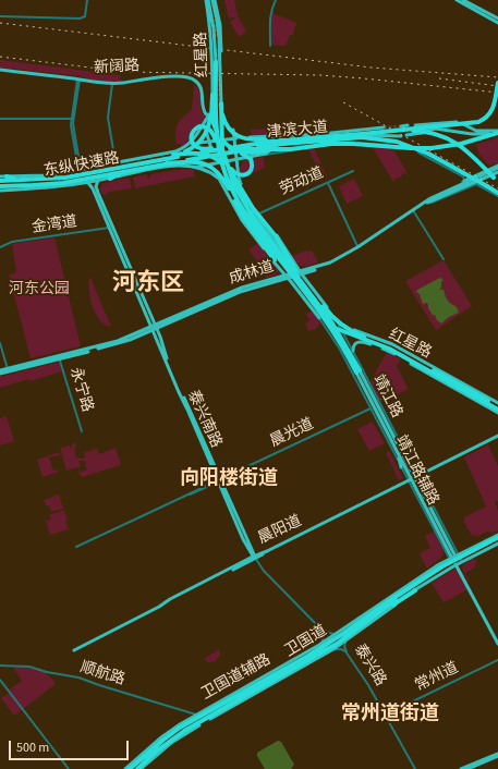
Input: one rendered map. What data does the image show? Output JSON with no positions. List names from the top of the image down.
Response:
{
  "streets": {
    "highway": [
      "红星路",
      "津滨大道",
      "东纵快速路",
      "靖江路",
      "卫国道"
    ],
    "main road": [
      "新阔路",
      "成林道",
      "泰兴南路",
      "晨阳道",
      "卫国道辅路"
    ],
    "street": [
      "劳动道",
      "金湾道",
      "永宁路",
      "晨光道",
      "靖江路辅路",
      "泰兴路",
      "顺航路",
      "常州道"
    ]
  },
  "crossings": [
    ["红星路", "靖江路"],
    ["红星路", "靖江路辅路"],
    ["津滨大道", "东纵快速路"],
    ["金湾道", "泰兴南路"],
    ["成林道", "永宁路"],
    ["成林道", "泰兴南路"],
    ["靖江路", "靖江路辅路"],
    ["靖江路", "晨阳道"],
    ["靖江路", "卫国道辅路"],
    ["泰兴南路", "晨光道"],
    ["晨光道", "靖江路辅路"],
    ["靖江路辅路", "晨阳道"],
    ["靖江路辅路", "卫国道辅路"],
    ["卫国道", "卫国道辅路"],
    ["泰兴路", "卫国道辅路"],
    ["泰兴路", "常州道"],
    ["顺航路", "卫国道辅路"]
  ],
  "districts": ["河东区", "向阳楼街道", "常州道街道"],
  "parks": ["河东公园"],
  "scale_bar": "500 m"
}
